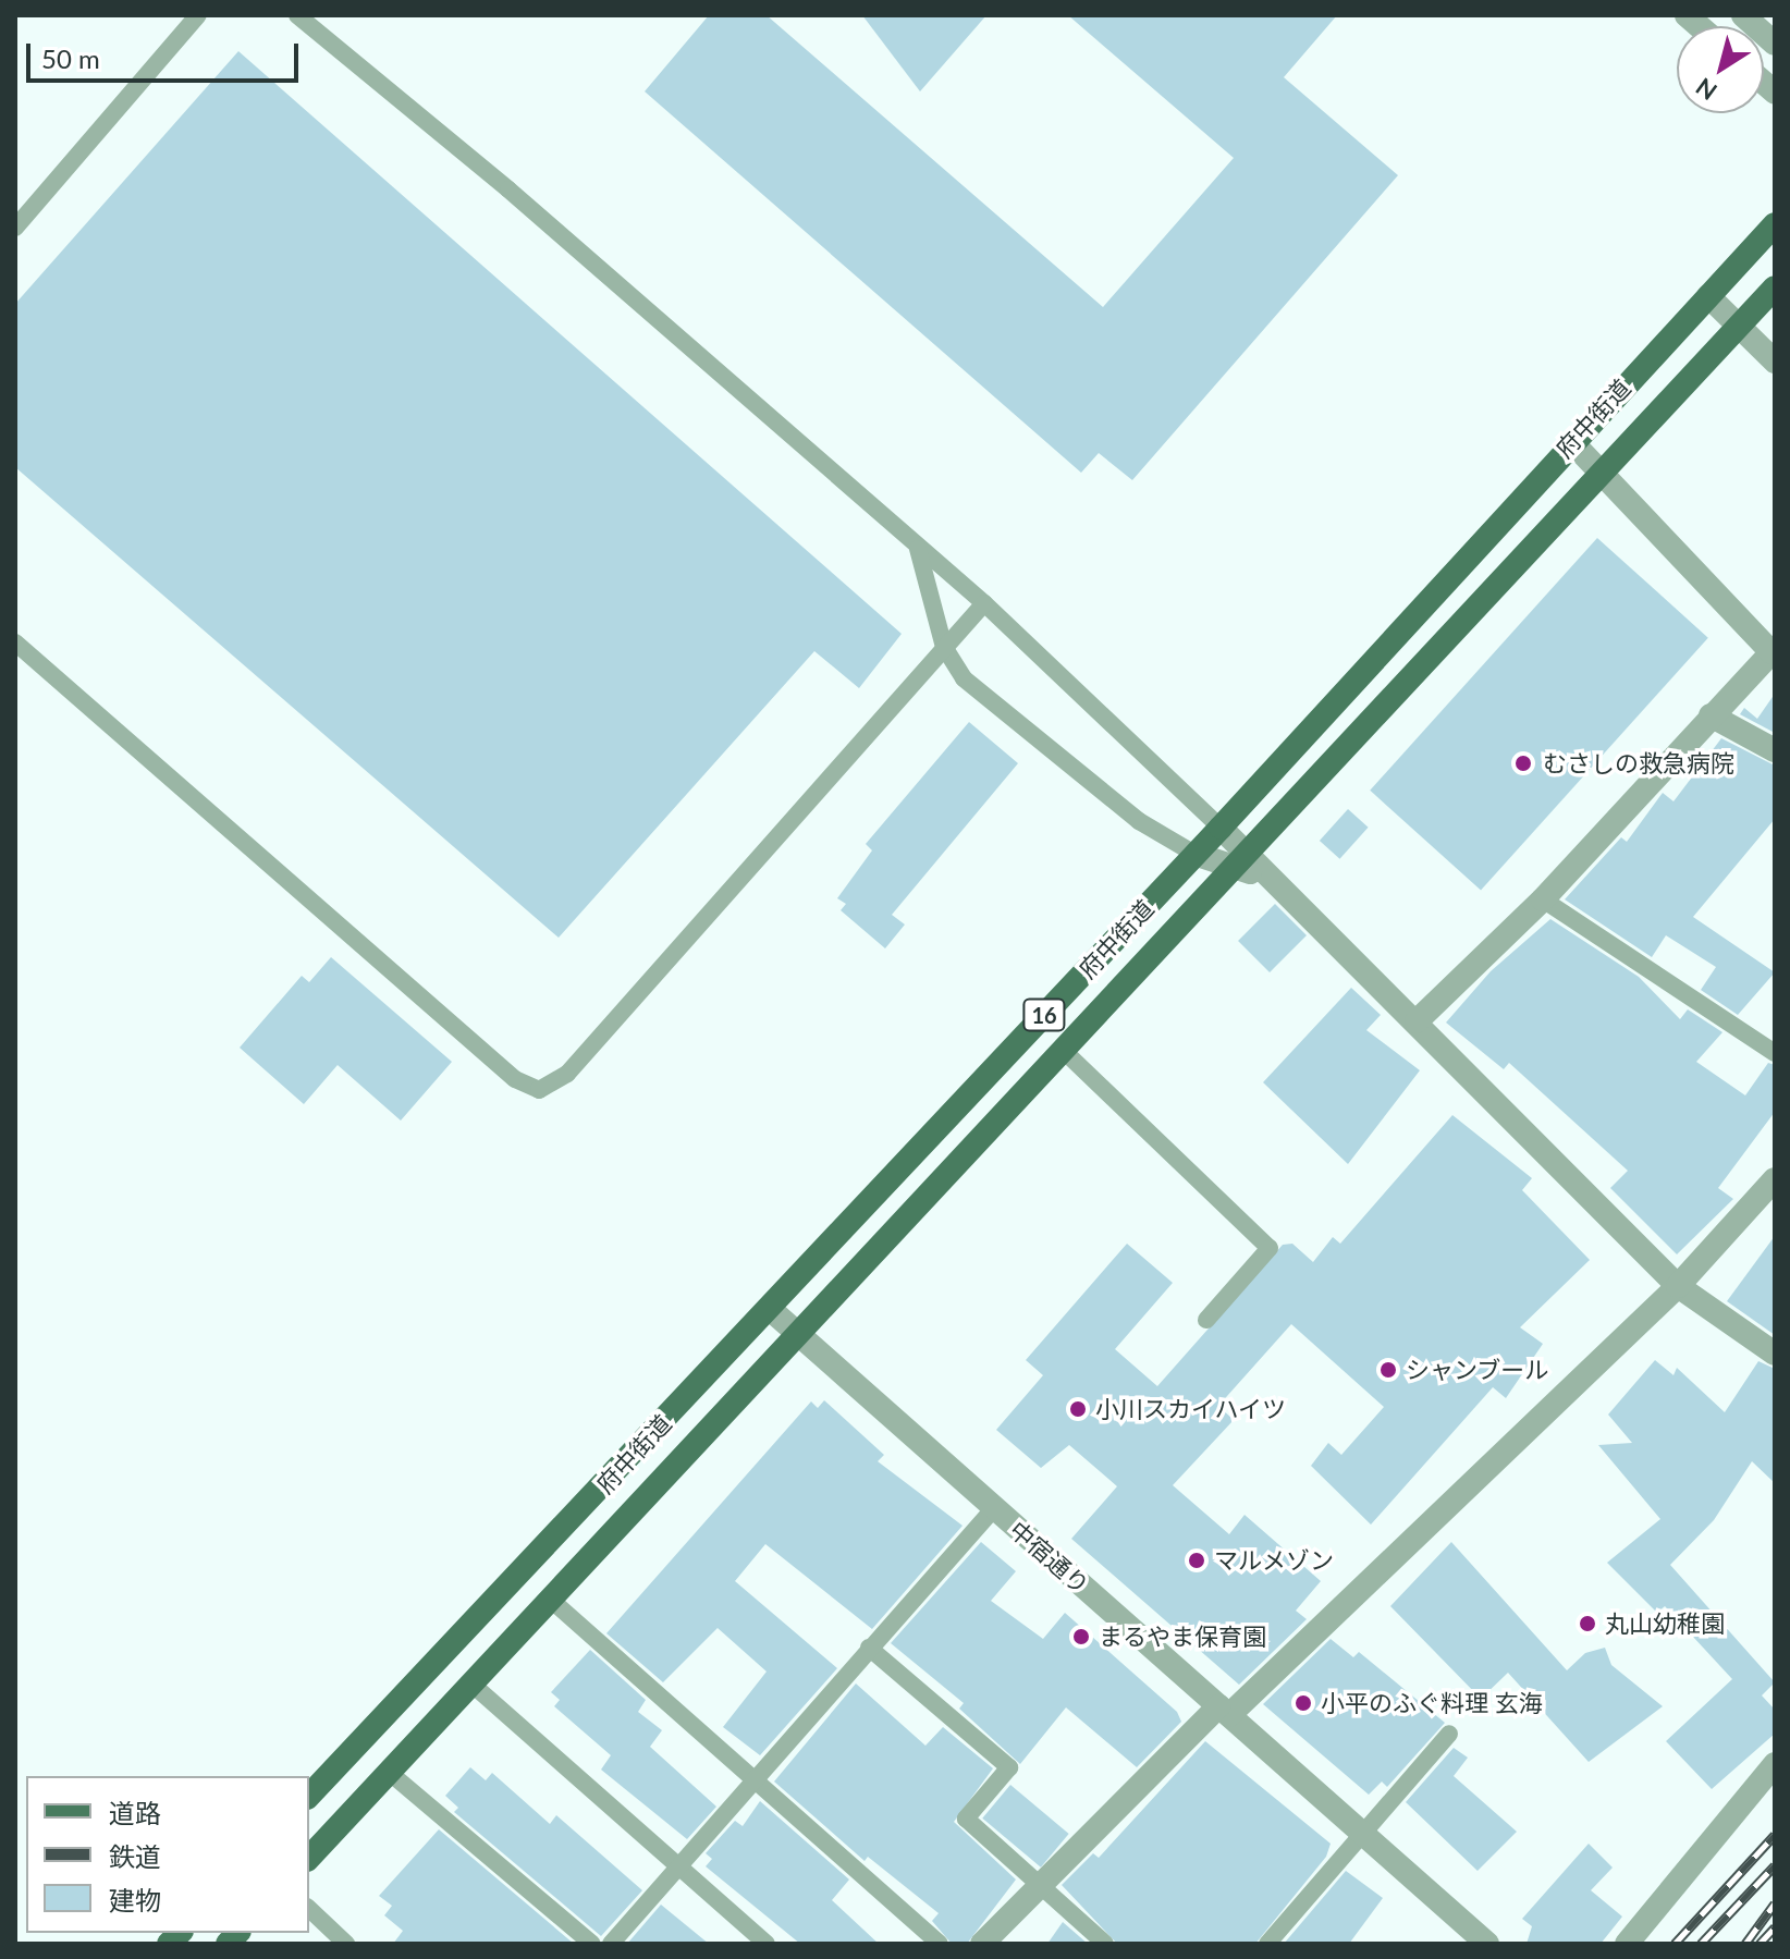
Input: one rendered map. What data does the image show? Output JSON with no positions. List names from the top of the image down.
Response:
{
  "streets": {
    "main road": ["府中街道", "16"],
    "street": ["中宿通り"]
  },
  "crossings": [
    ["府中街道", "中宿通り"]
  ],
  "places": [
    "むさしの救急病院",
    "シャンブール",
    "小川スカイハイツ",
    "マルメゾン",
    "丸山幼稚園",
    "まるやま保育園",
    "小平のふぐ料理 玄海"
  ],
  "legend": ["道路", "鉄道", "建物"],
  "scale_bar": "50 m",
  "north": "bottom left"
}
